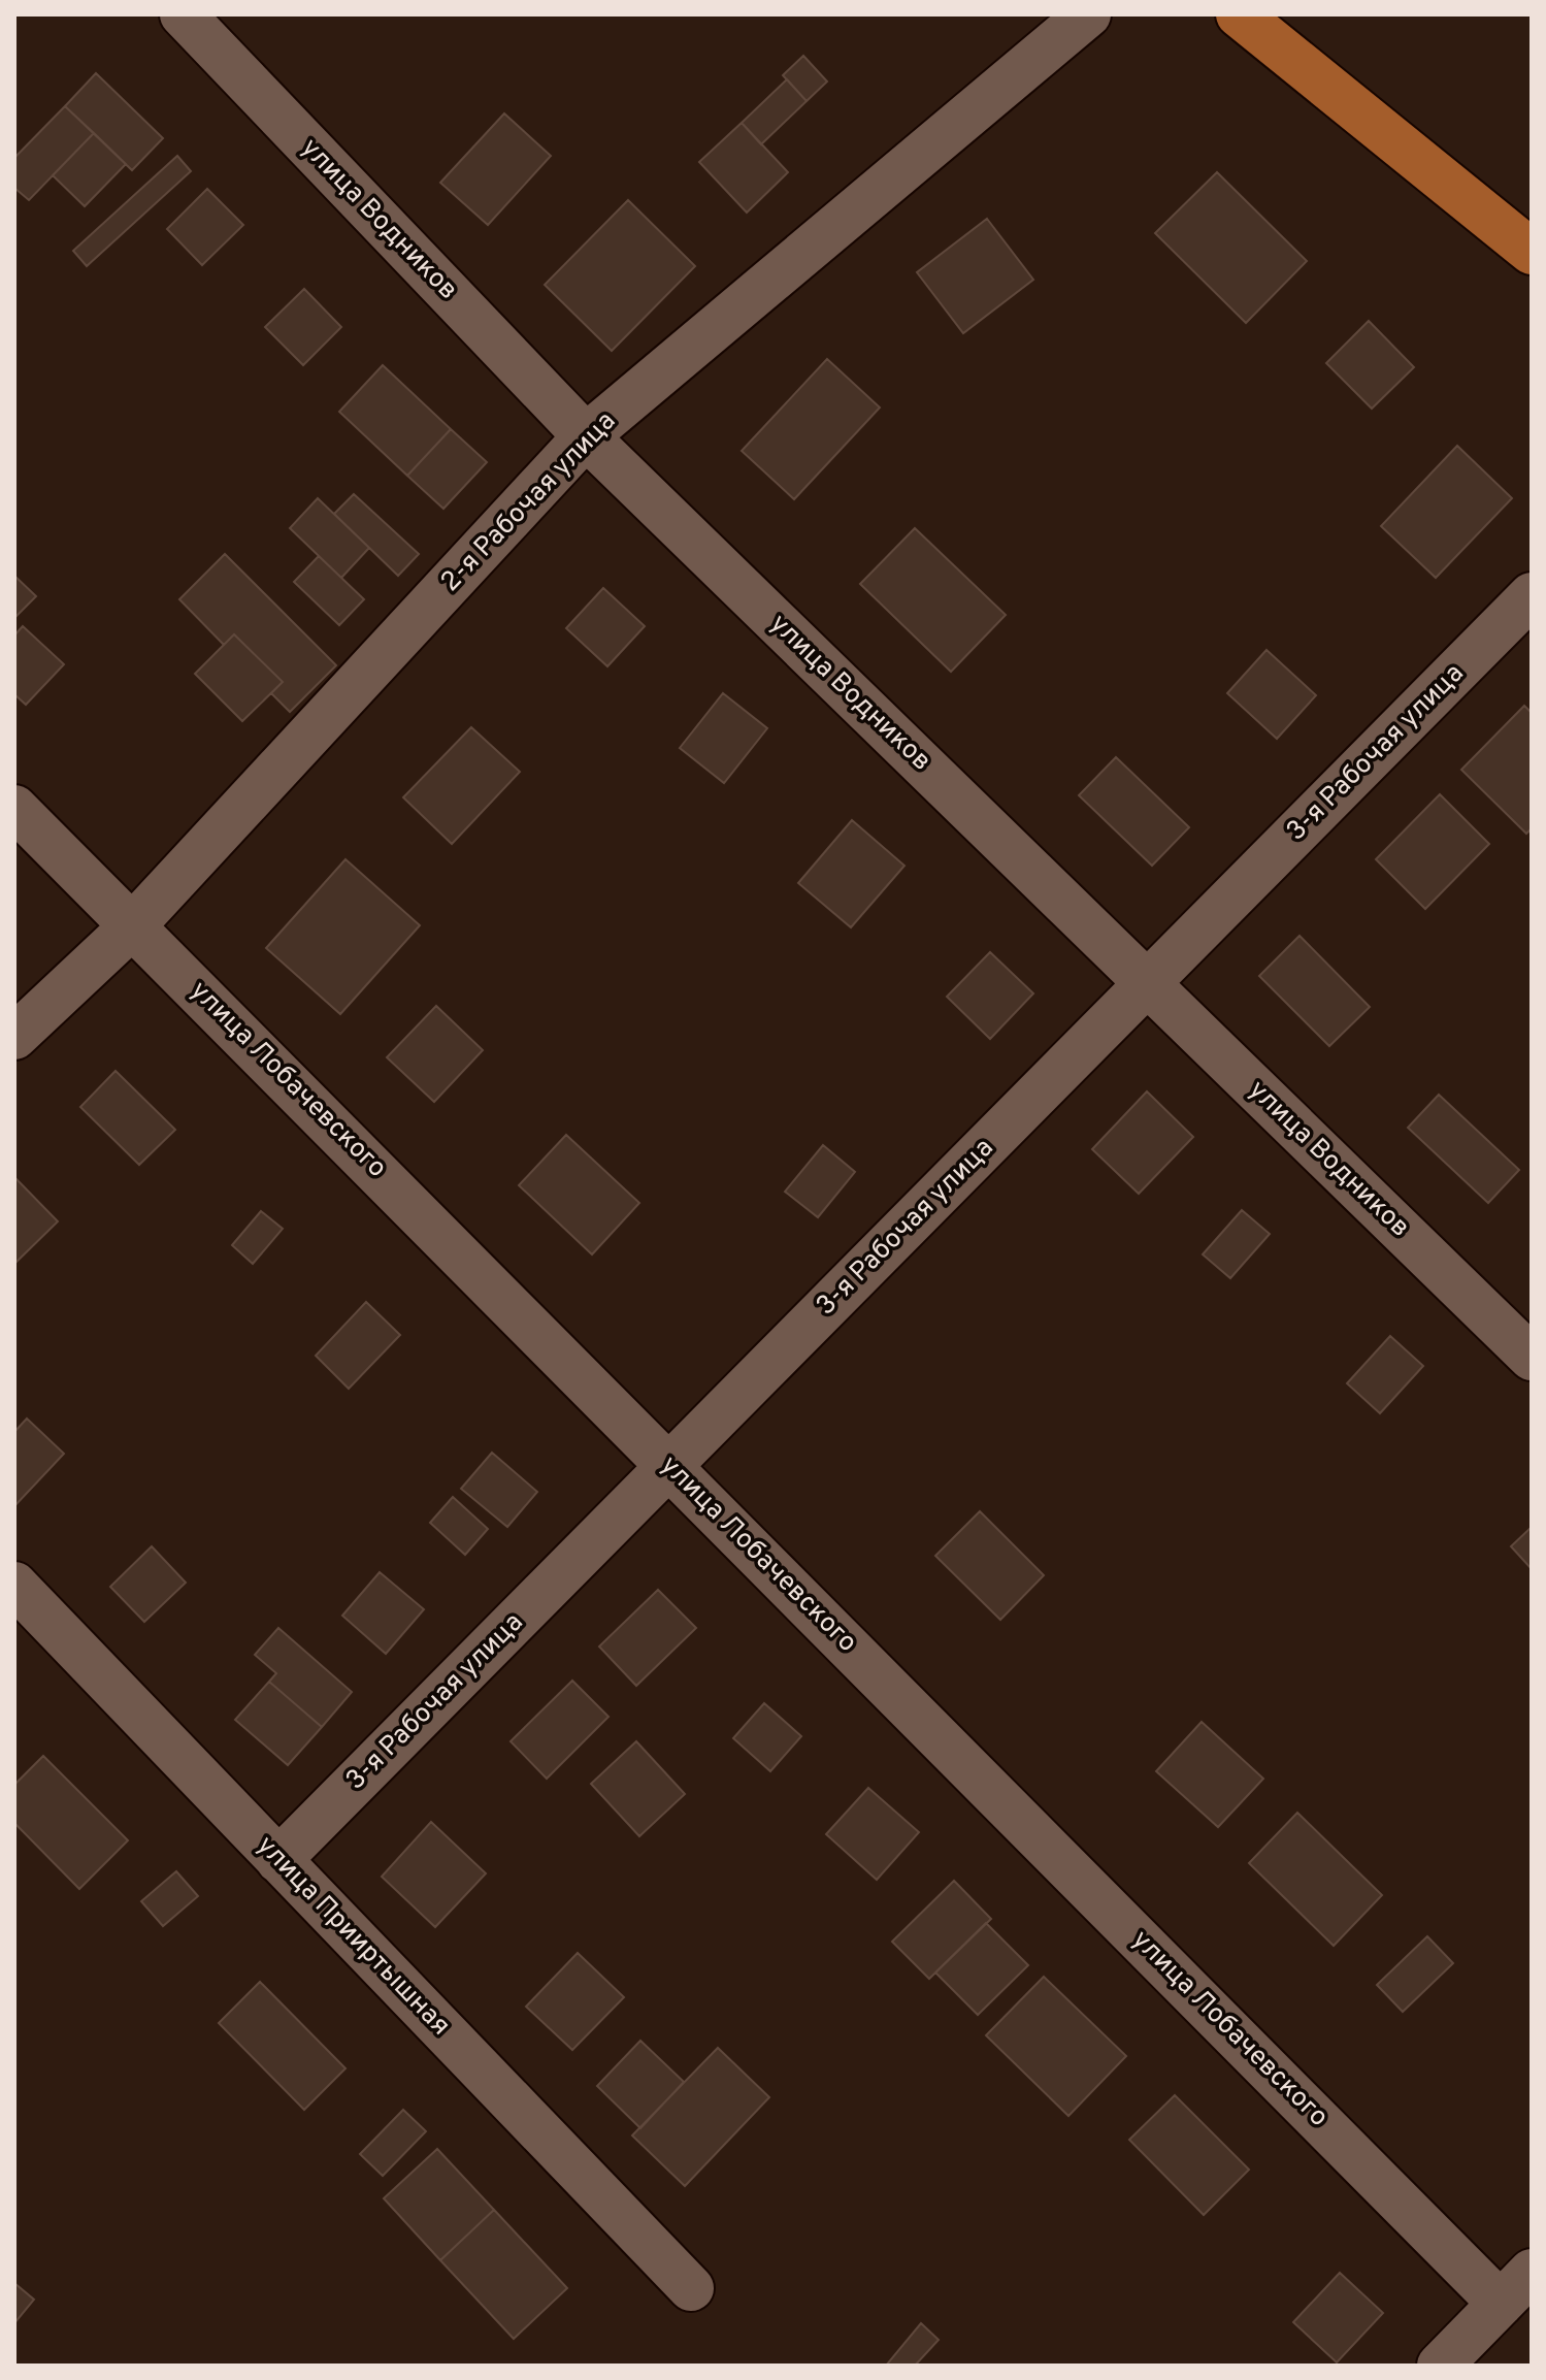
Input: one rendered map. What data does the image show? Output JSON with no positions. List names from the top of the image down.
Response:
{
  "streets": {
    "street": [
      "улица Водников",
      "2-я Рабочая улица",
      "3-я Рабочая улица",
      "улица Лобачевского",
      "улица Прииртышная"
    ]
  },
  "crossings": [
    ["улица Водников", "2-я Рабочая улица"],
    ["улица Водников", "3-я Рабочая улица"],
    ["2-я Рабочая улица", "улица Лобачевского"],
    ["3-я Рабочая улица", "улица Лобачевского"],
    ["3-я Рабочая улица", "улица Прииртышная"]
  ]
}
